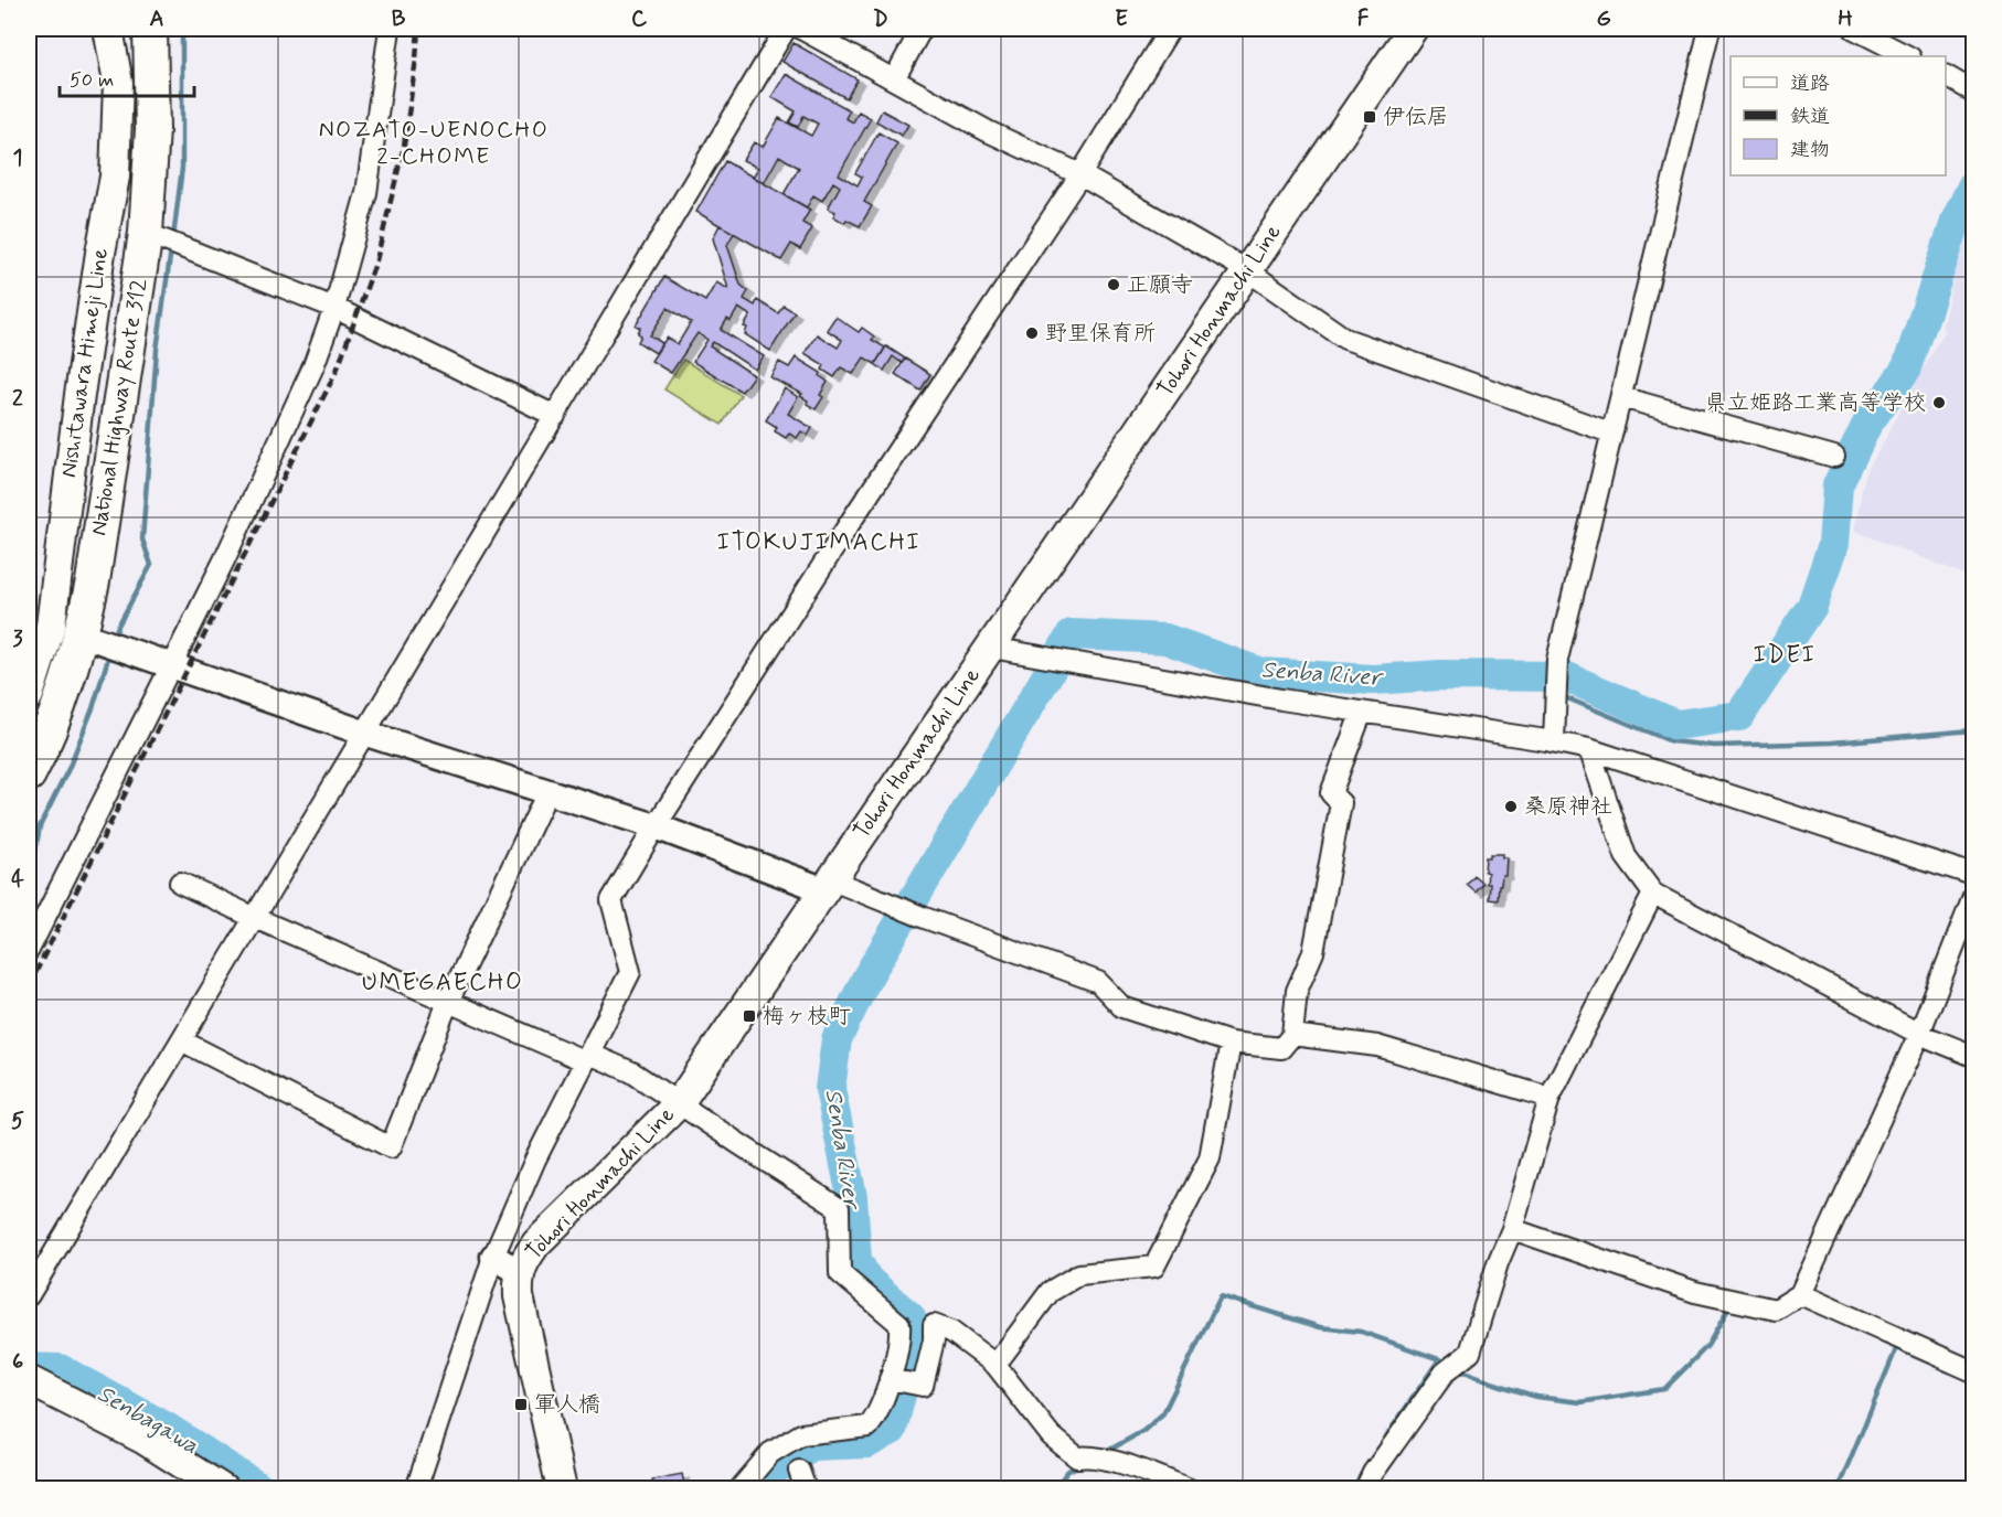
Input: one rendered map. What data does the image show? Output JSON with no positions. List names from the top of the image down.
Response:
{
  "streets": {
    "highway": ["National Highway Route 312"],
    "main road": ["Tohori Honmachi Line", "Nishitawara Himeji Line"]
  },
  "crossings": [
    ["Nishitawara Himeji Line", "National Highway Route 312"]
  ],
  "districts": [
    "NOZATO-UENOCHO 2-CHOME",
    "ITOKUJIMACHI",
    "IDEI",
    "UMEGAECHO"
  ],
  "water": ["Senba River", "Senbagawa"],
  "places": {
    "transit": ["伊伝居", "梅ヶ枝町", "軍人橋"],
    "other": [
      "正願寺",
      "野里保育所",
      "県立姫路工業高等学校",
      "桑原神社"
    ]
  },
  "legend": ["道路", "鉄道", "建物"],
  "scale_bar": "50 m",
  "grid": {
    "columns": [
      "A",
      "B",
      "C",
      "D",
      "E",
      "F",
      "G",
      "H"
    ],
    "rows": [
      "1",
      "2",
      "3",
      "4",
      "5",
      "6"
    ]
  }
}
